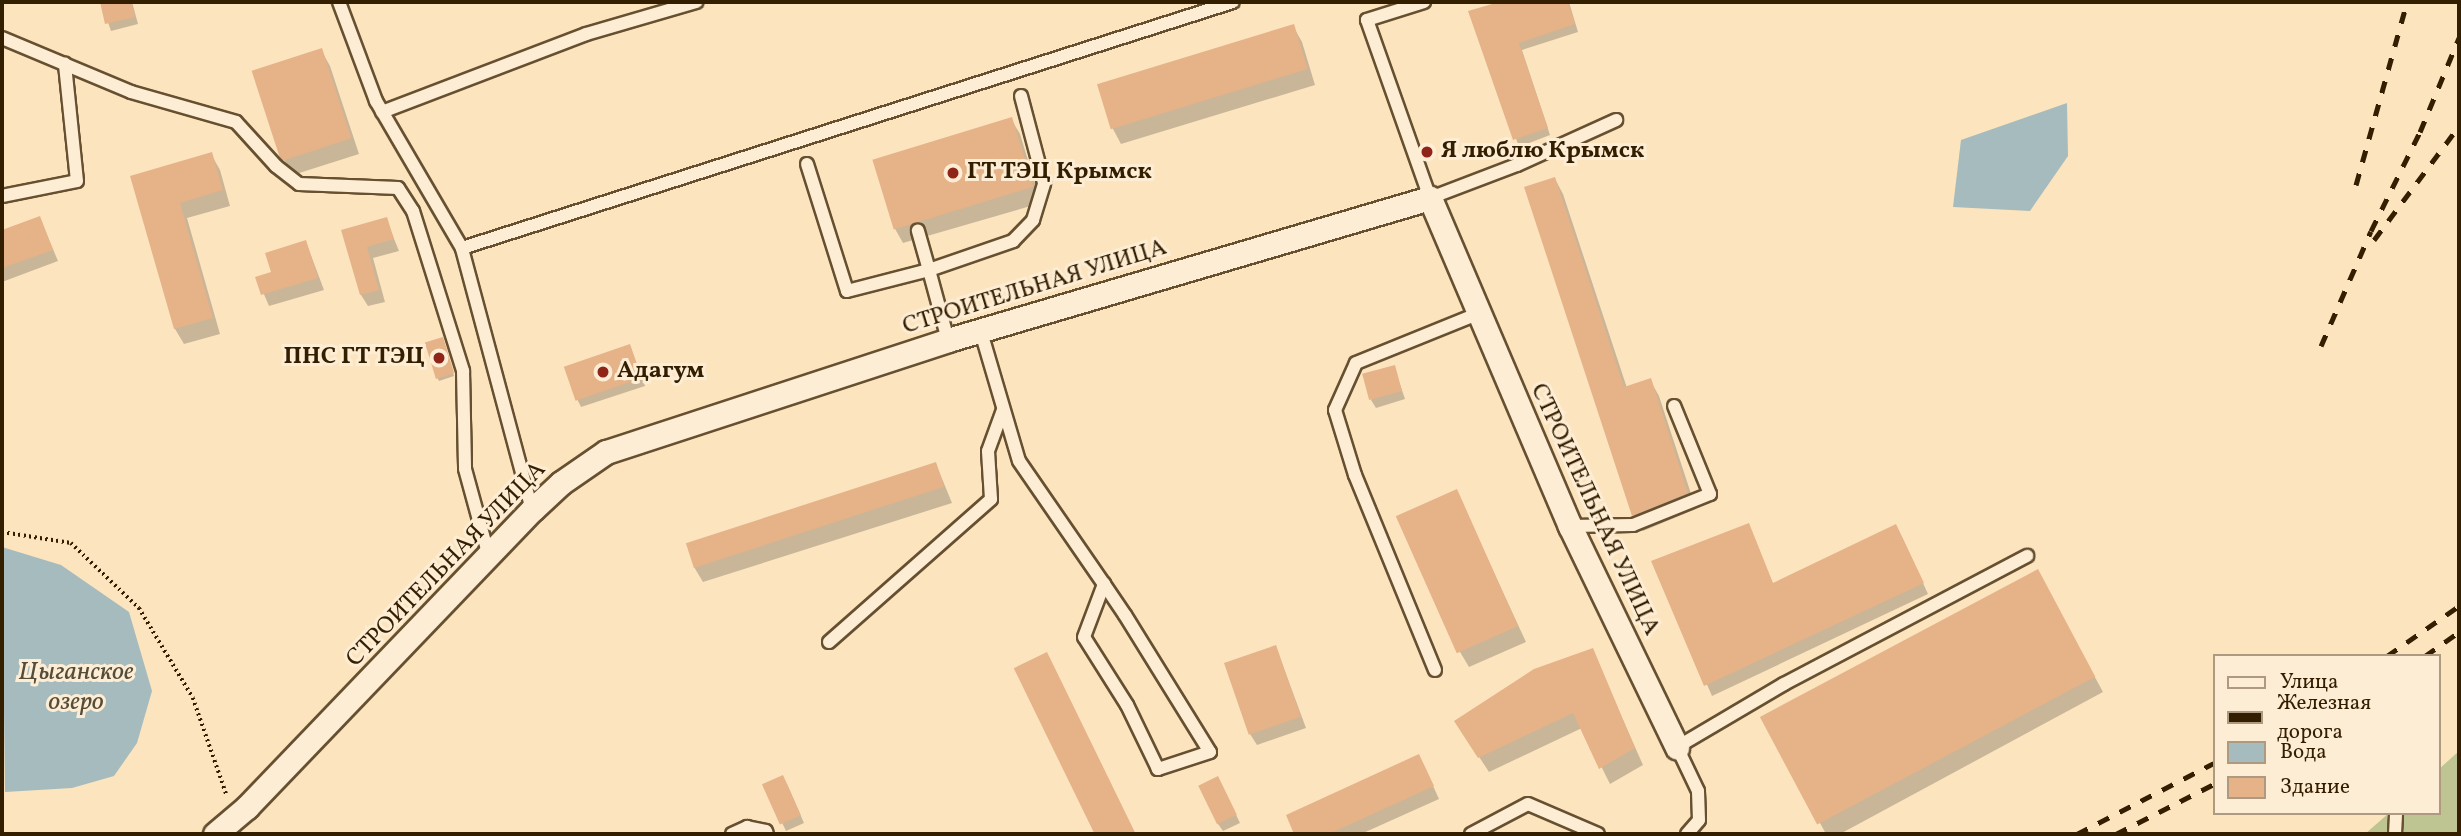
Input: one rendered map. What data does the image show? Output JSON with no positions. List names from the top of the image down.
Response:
{
  "streets": {
    "street": ["СТРОИТЕЛЬНАЯ УЛИЦА"]
  },
  "water": ["Цыганское озеро"],
  "places": [
    "Я люблю Крымск",
    "ГТ ТЭЦ Крымск",
    "ПНС ГТ ТЭЦ",
    "Адагум"
  ],
  "legend": [
    "Улица",
    "Железная дорога",
    "Вода",
    "Здание"
  ]
}
